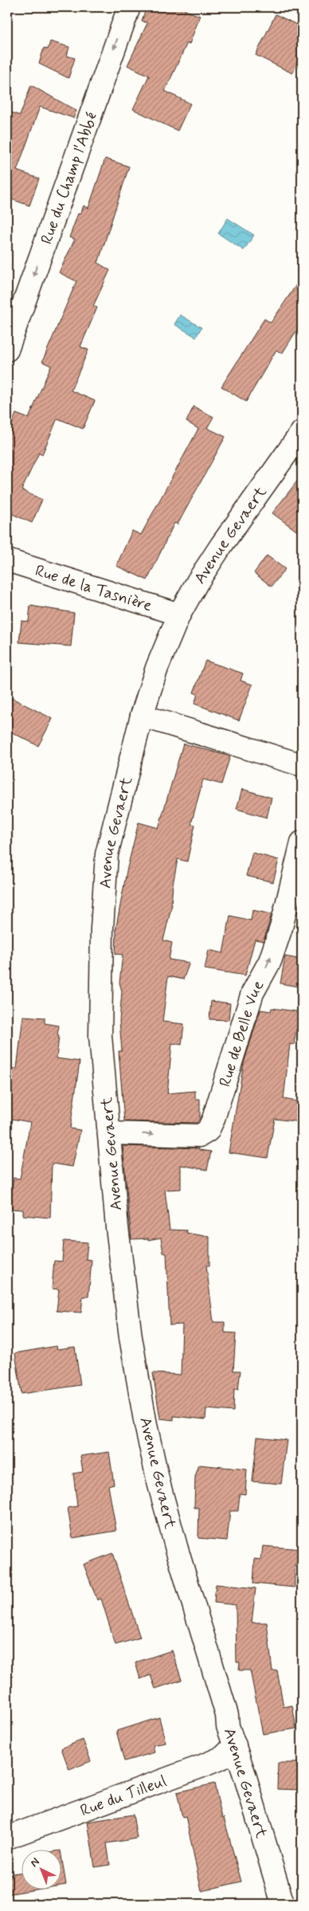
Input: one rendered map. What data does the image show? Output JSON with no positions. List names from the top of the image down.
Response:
{
  "streets": {
    "street": [
      "Rue du Champ l'Abbé",
      "Avenue Gevaert",
      "Rue de la Tasnière",
      "Rue de Belle Vue",
      "Rue du Tilleul"
    ]
  },
  "crossings": [
    ["Avenue Gevaert", "Rue de la Tasnière"],
    ["Avenue Gevaert", "Rue de Belle Vue"],
    ["Avenue Gevaert", "Rue du Tilleul"]
  ],
  "one_way": ["Rue du Champ l'Abbé", "Rue de Belle Vue"],
  "north": "top left"
}
